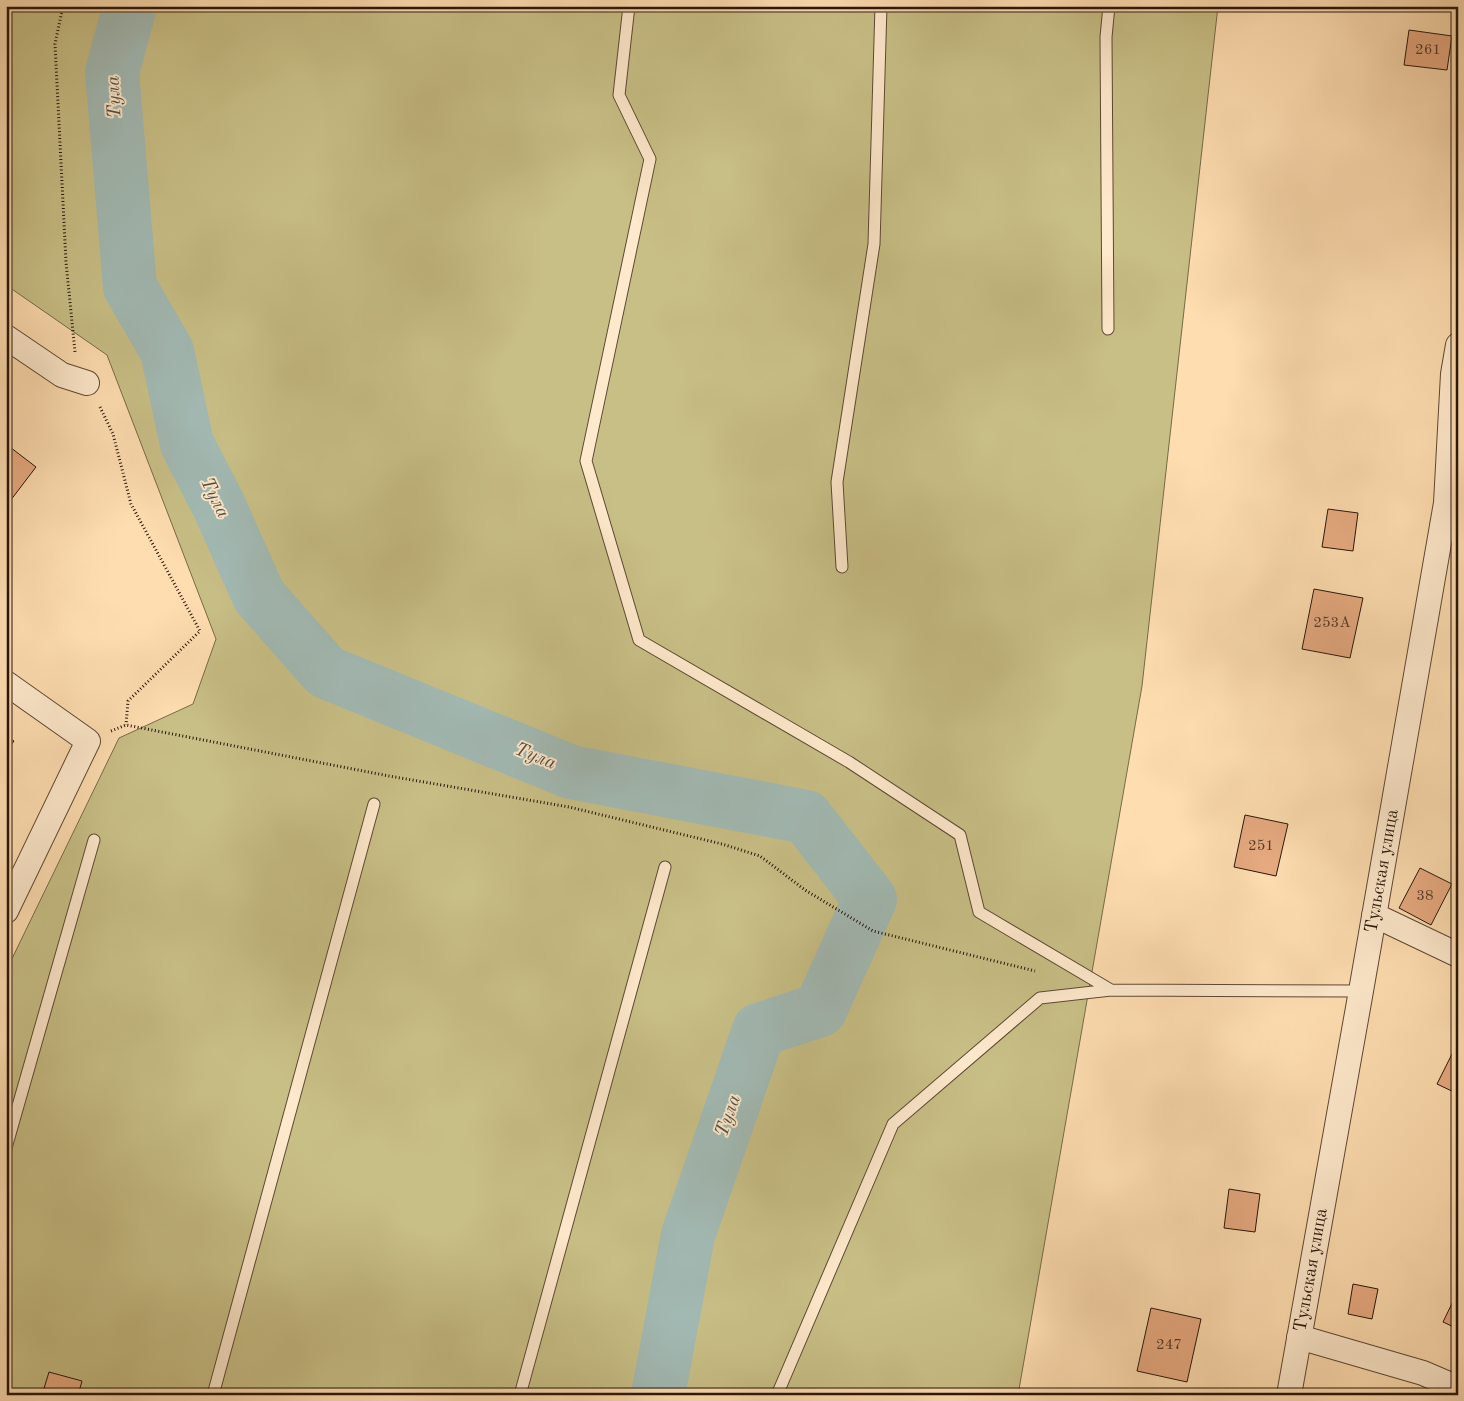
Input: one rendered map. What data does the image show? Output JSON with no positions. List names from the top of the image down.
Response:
{
  "streets": {
    "street": ["Тульская улица"]
  },
  "water": ["Тула"],
  "house_numbers": [
    "261",
    "253А",
    "251",
    "38",
    "247"
  ]
}
